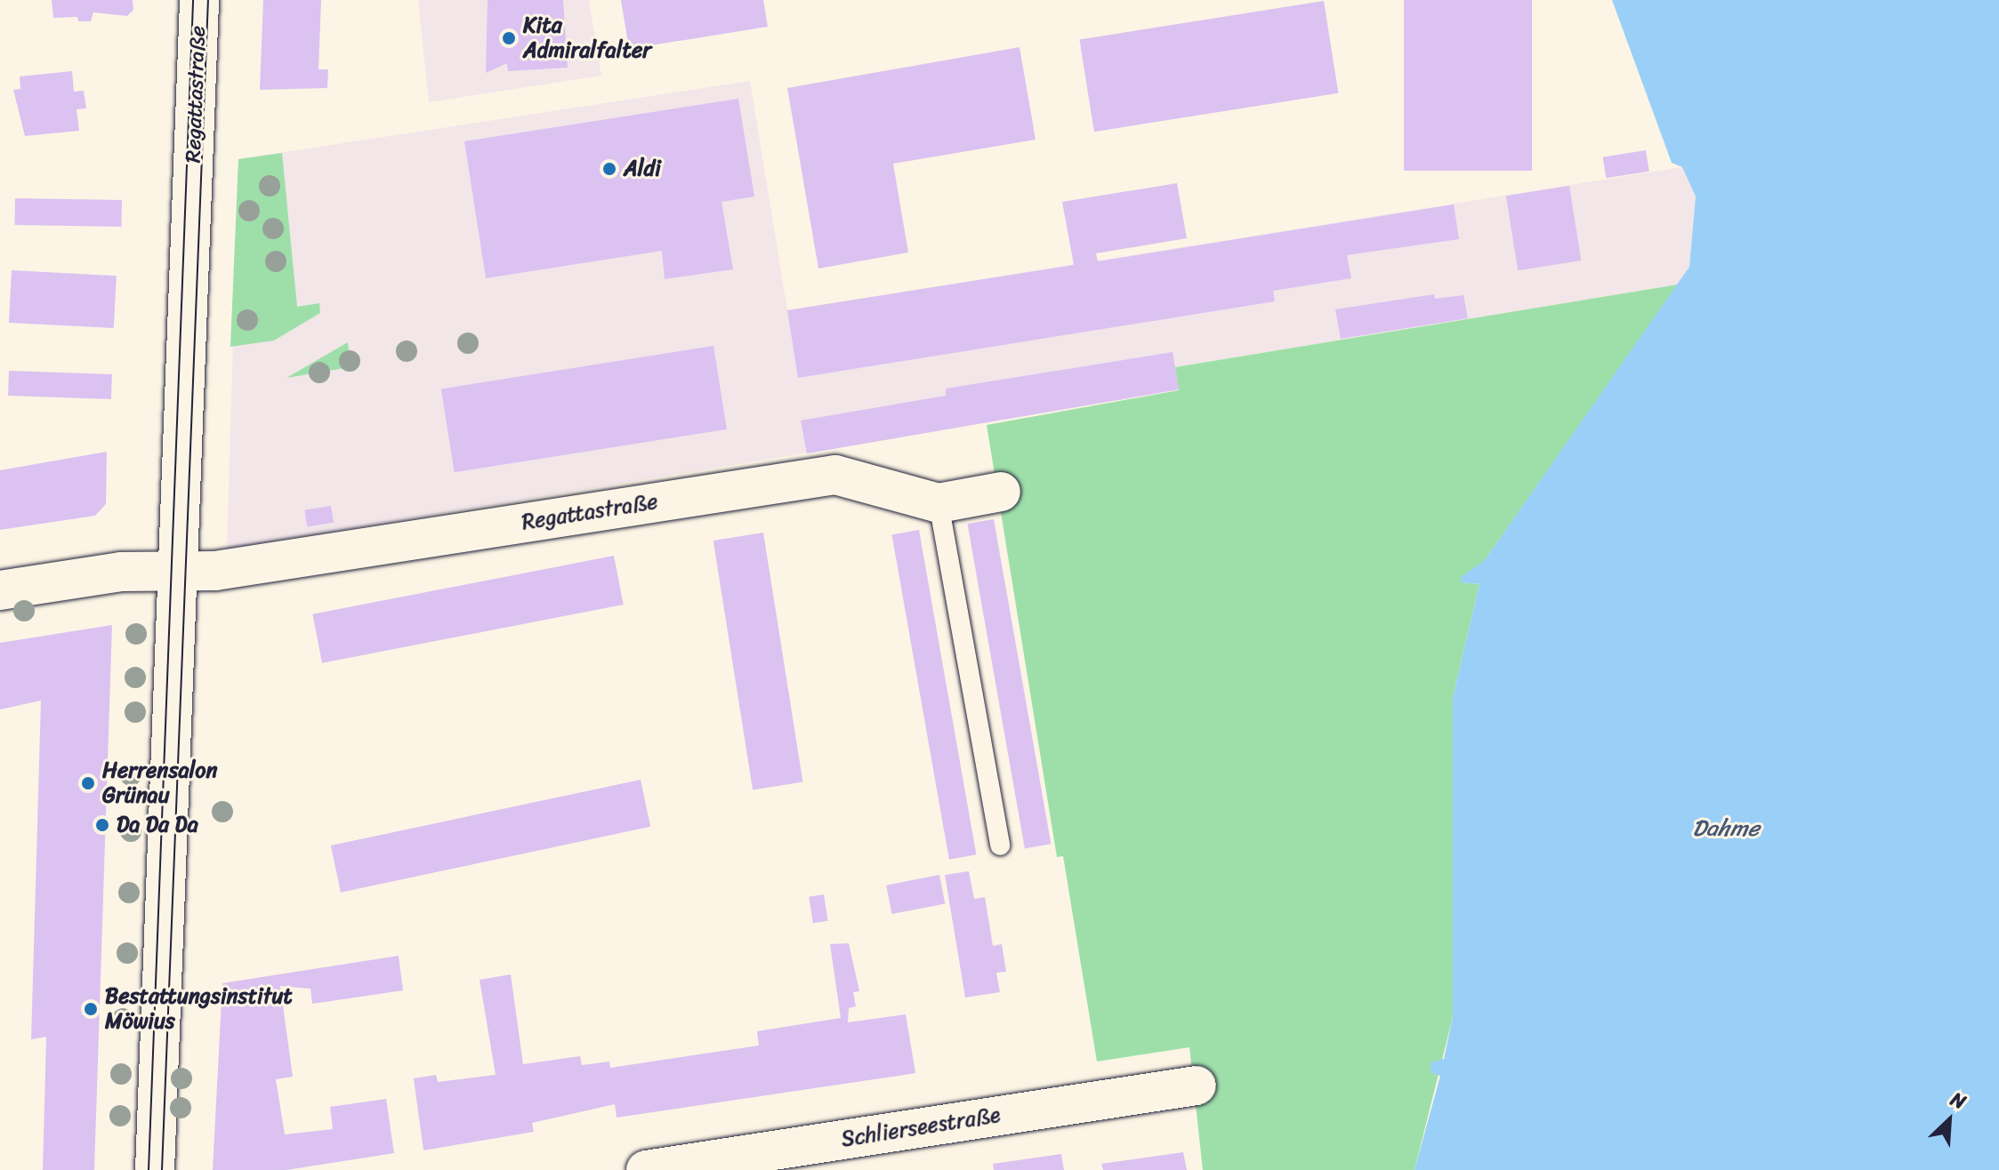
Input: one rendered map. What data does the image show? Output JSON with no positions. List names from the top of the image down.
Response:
{
  "streets": {
    "street": ["Regattastraße", "Schlierseestraße"]
  },
  "water": ["Dahme"],
  "places": [
    "Kita Admiralfalter",
    "Aldi",
    "Herrensalon Grünau",
    "Da Da Da",
    "Bestattungsinstitut Möwius"
  ],
  "north": "top right"
}
